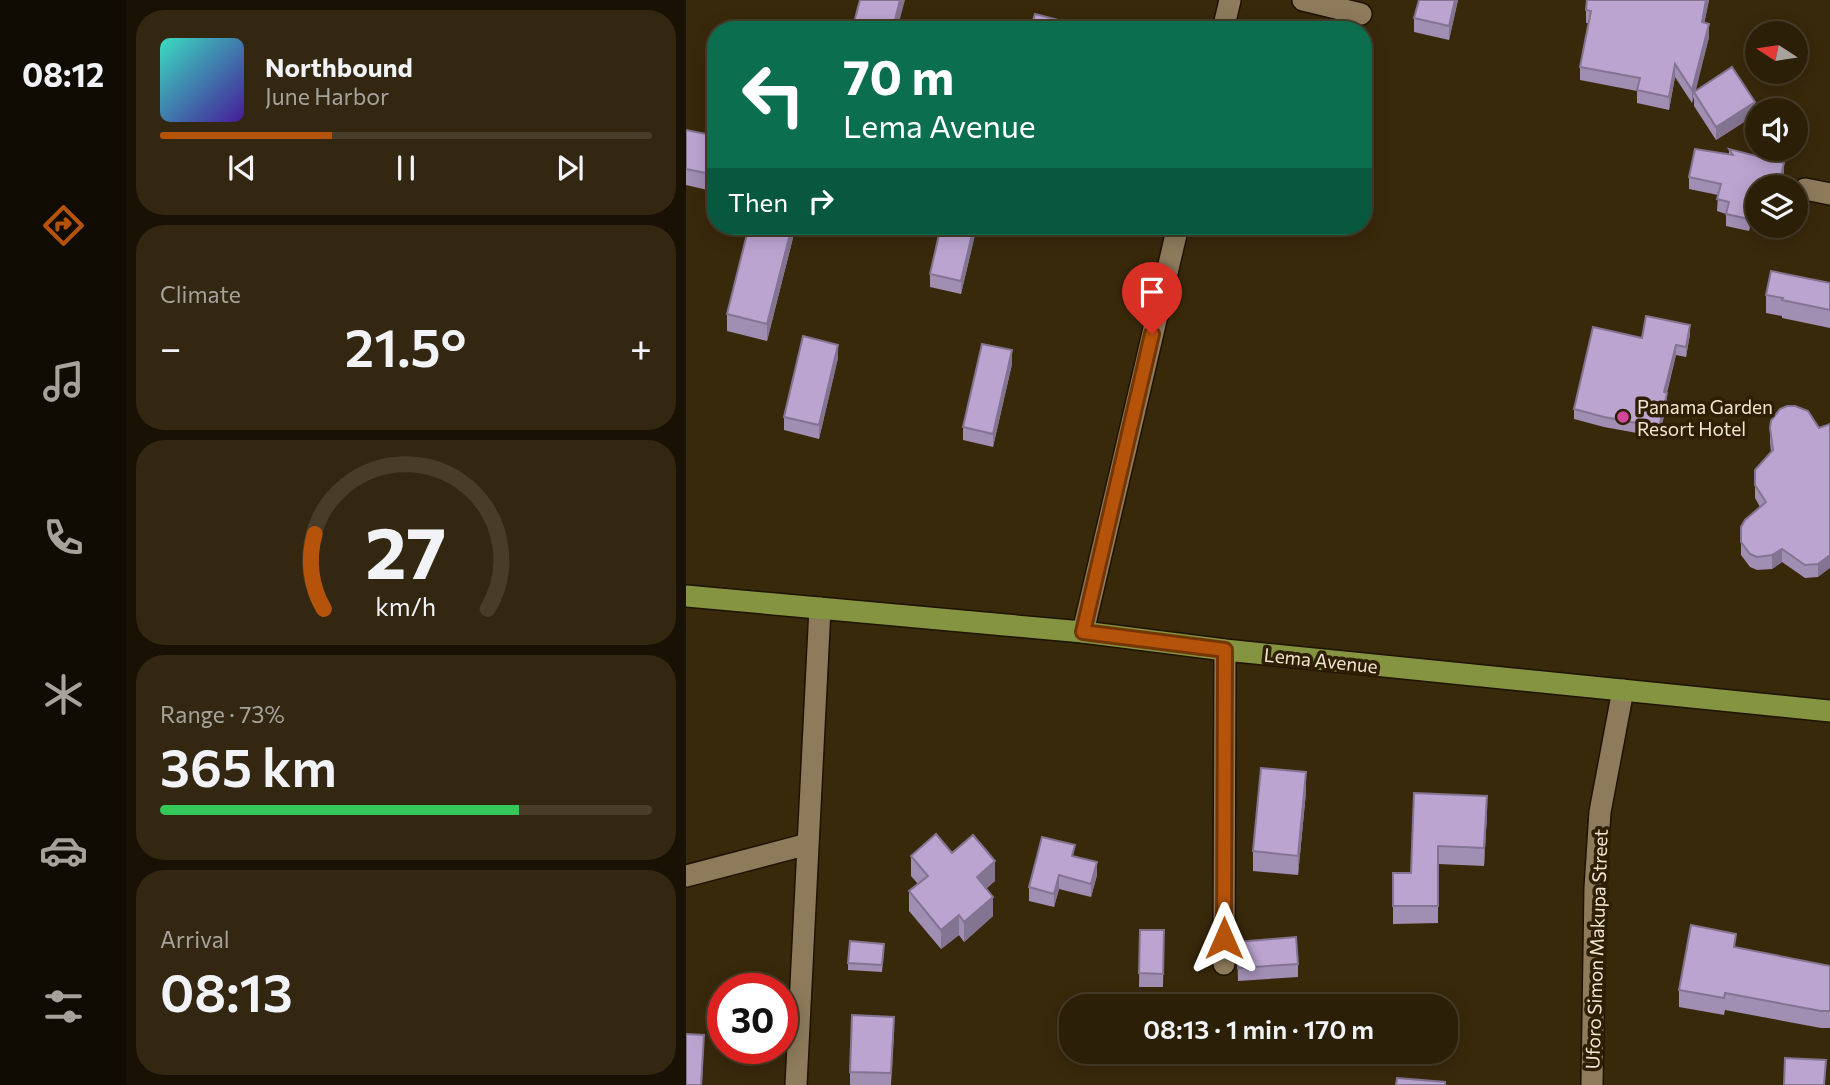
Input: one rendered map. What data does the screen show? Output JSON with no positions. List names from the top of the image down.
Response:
{
  "streets": {
    "main road": ["Lema Avenue"],
    "street": ["Uforo Simon Makupa Street"]
  },
  "crossings": [
    ["Lema Avenue", "Uforo Simon Makupa Street"]
  ],
  "places": ["Panama Garden Resort Hotel"],
  "north": "left",
  "page": {
    "tabs": "08:12",
    "turn": ["70 m", "Lema Avenue"],
    "song": ["Northbound", "June Harbor"],
    "then": "Then",
    "tile": [
      "Climate",
      ["Range · 73%", "365 km"],
      ["Arrival", "08:13"]
    ],
    "heat": ["−", "21.5°", "+"],
    "limit": "30",
    "trip": "08:13 · 1 min · 170 m",
    "gauge": ["27", "km/h"]
  }
}
